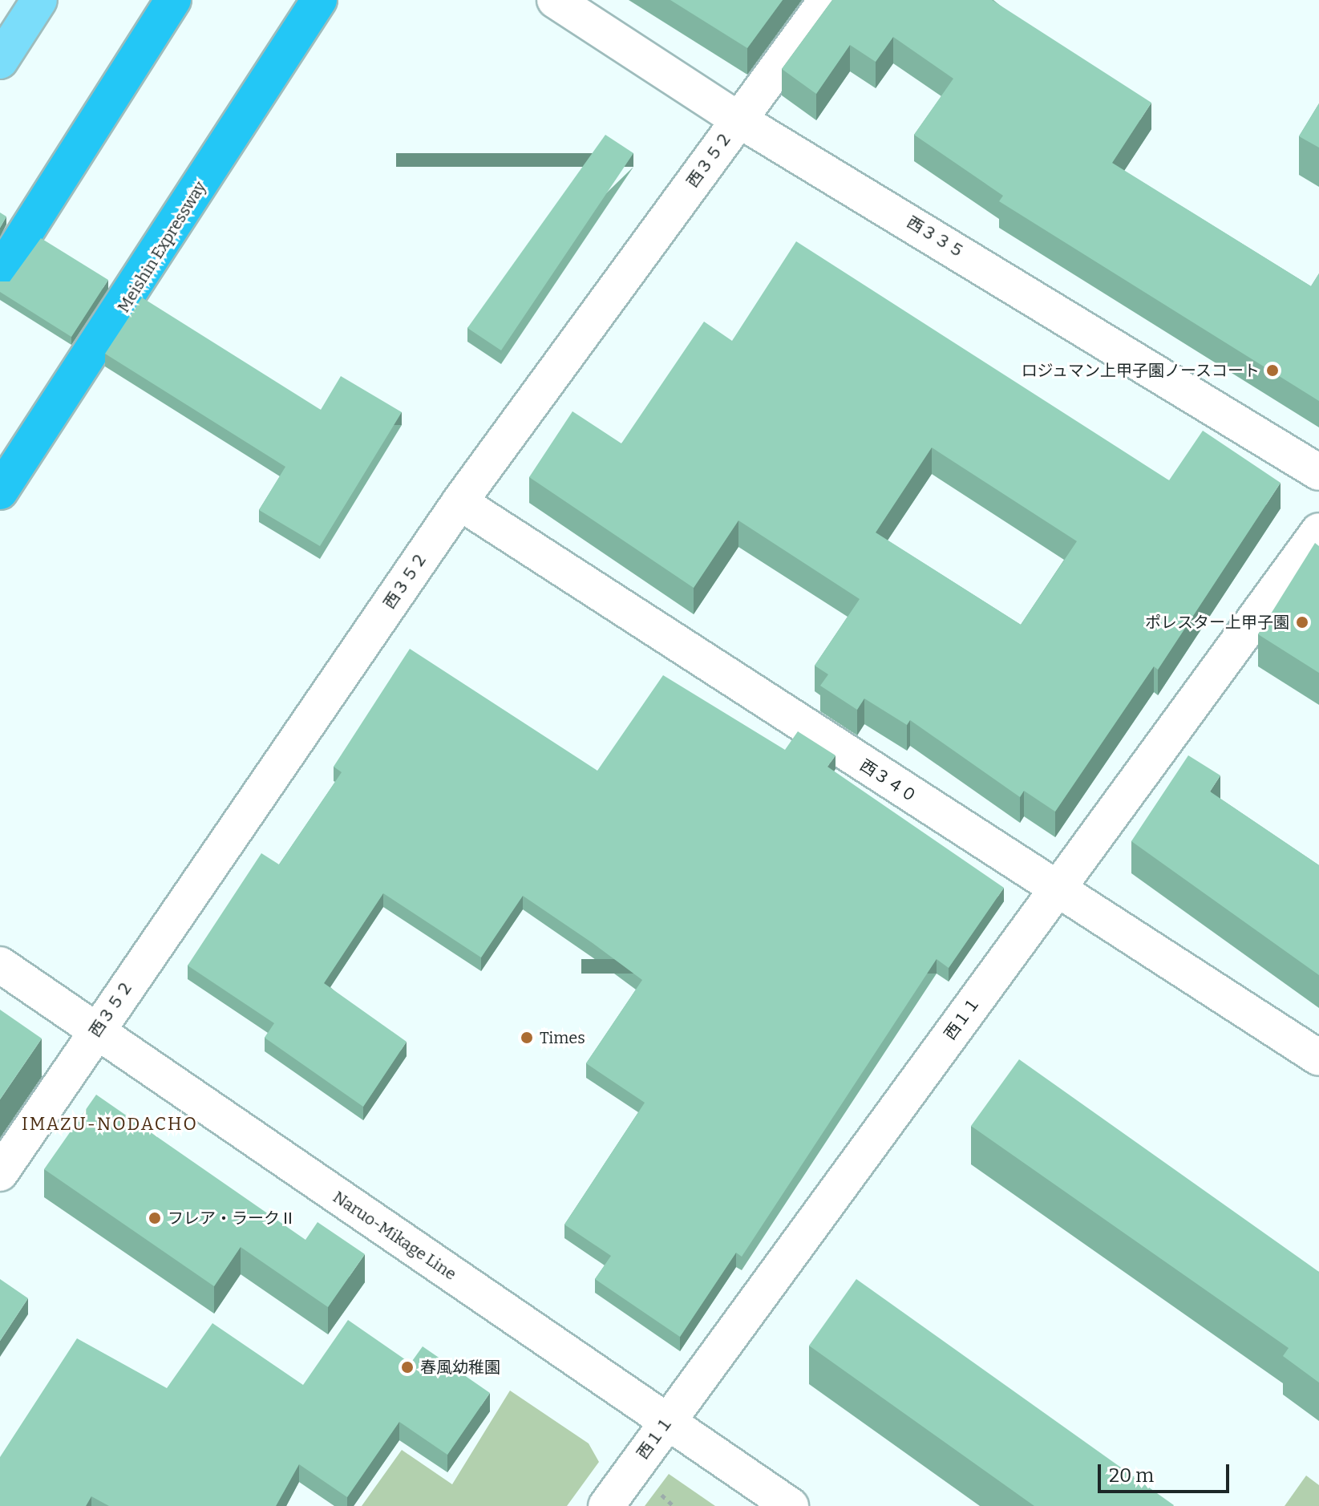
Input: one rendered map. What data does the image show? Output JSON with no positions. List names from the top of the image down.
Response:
{
  "streets": {
    "highway": ["Meishin Expressway"],
    "street": [
      "西３５２",
      "西３３５",
      "西３４０",
      "西１１",
      "Naruo-Mikage Line"
    ]
  },
  "crossings": [
    ["西３５２", "西３３５"],
    ["西３５２", "西３４０"],
    ["西３５２", "Naruo-Mikage Line"],
    ["西３４０", "西１１"],
    ["西１１", "Naruo-Mikage Line"]
  ],
  "districts": ["IMAZU-NODACHO"],
  "places": [
    "ロジュマン上甲子園ノースコート",
    "ポレスター上甲子園",
    "Times",
    "フレア・ラークⅡ",
    "春風幼稚園"
  ],
  "scale_bar": "20 m"
}
